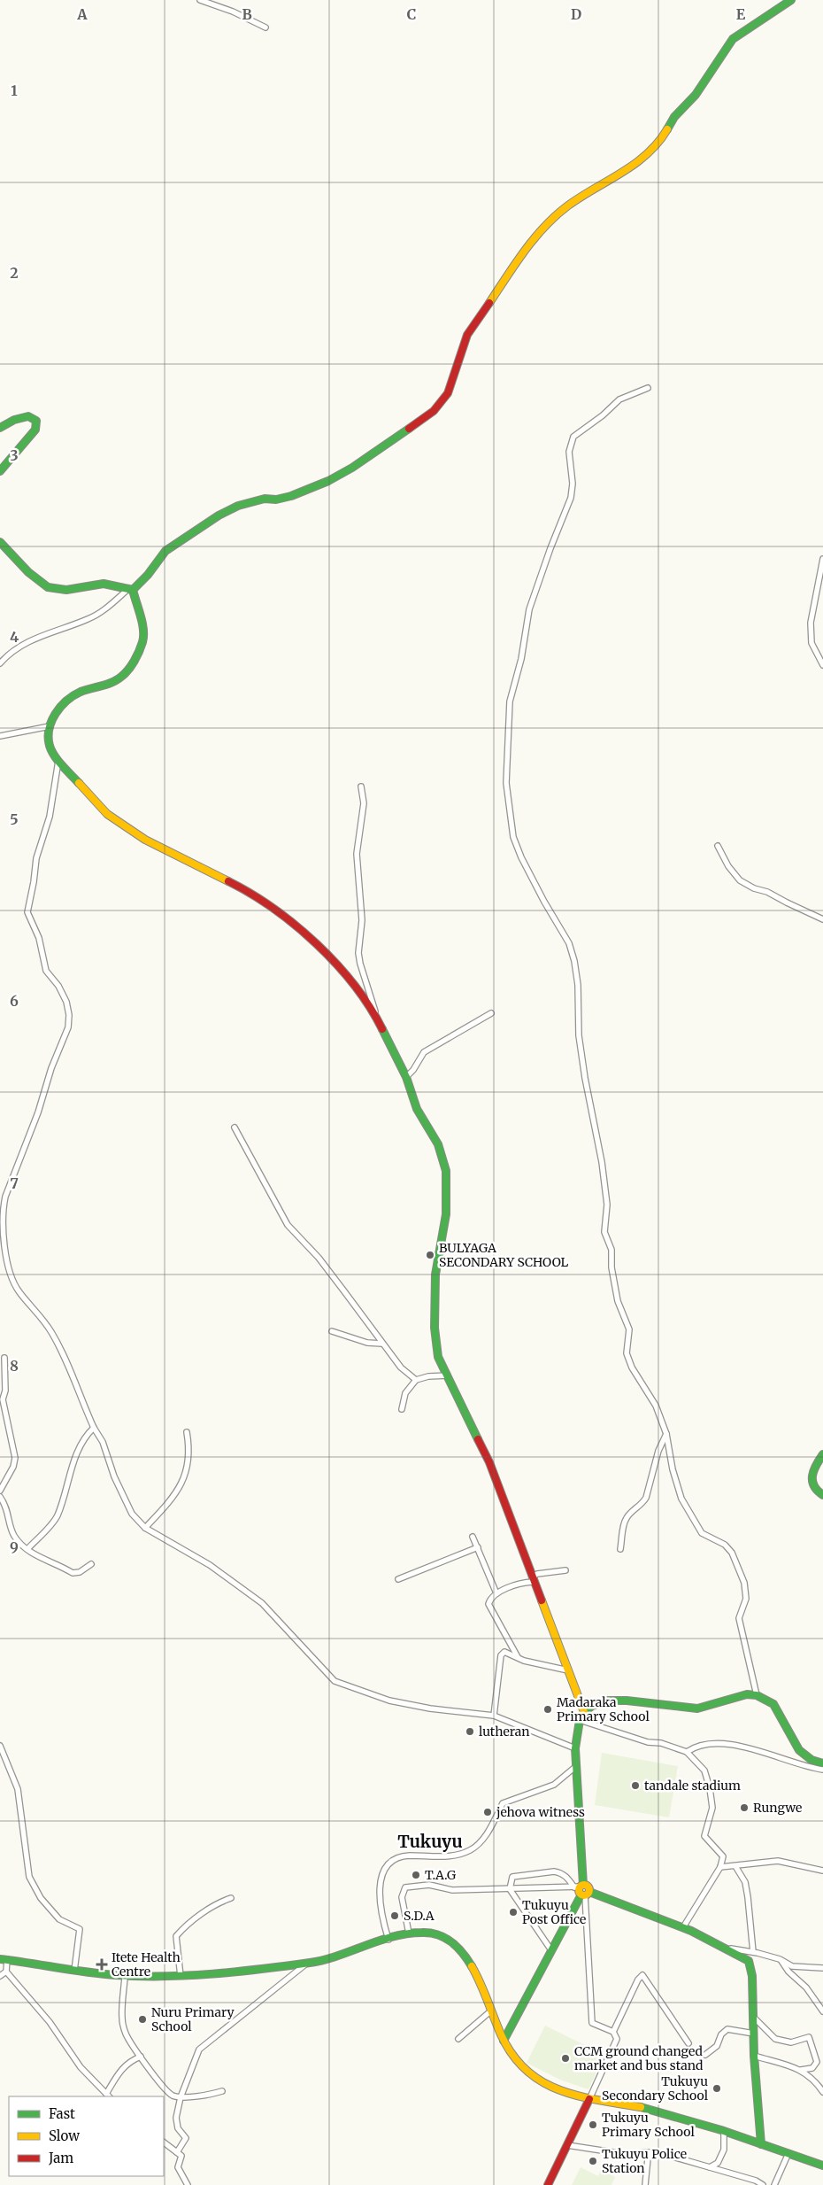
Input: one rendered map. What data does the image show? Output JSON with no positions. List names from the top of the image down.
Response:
{
  "districts": ["Tukuyu"],
  "places": {
    "other": [
      "BULYAGA SECONDARY SCHOOL",
      "Madaraka Primary School",
      "lutheran",
      "tandale stadium",
      "Rungwe",
      "jehova witness",
      "T.A.G",
      "Tukuyu Post Office",
      "S.D.A",
      "Nuru Primary School",
      "CCM ground changed market and bus stand",
      "Tukuyu Secondary School",
      "Tukuyu Primary School",
      "Tukuyu Police Station"
    ],
    "health": ["Itete Health Centre"]
  },
  "legend": ["Fast", "Slow", "Jam"],
  "grid": {
    "columns": [
      "A",
      "B",
      "C",
      "D",
      "E"
    ],
    "rows": [
      "1",
      "2",
      "3",
      "4",
      "5",
      "6",
      "7",
      "8",
      "9"
    ]
  }
}
